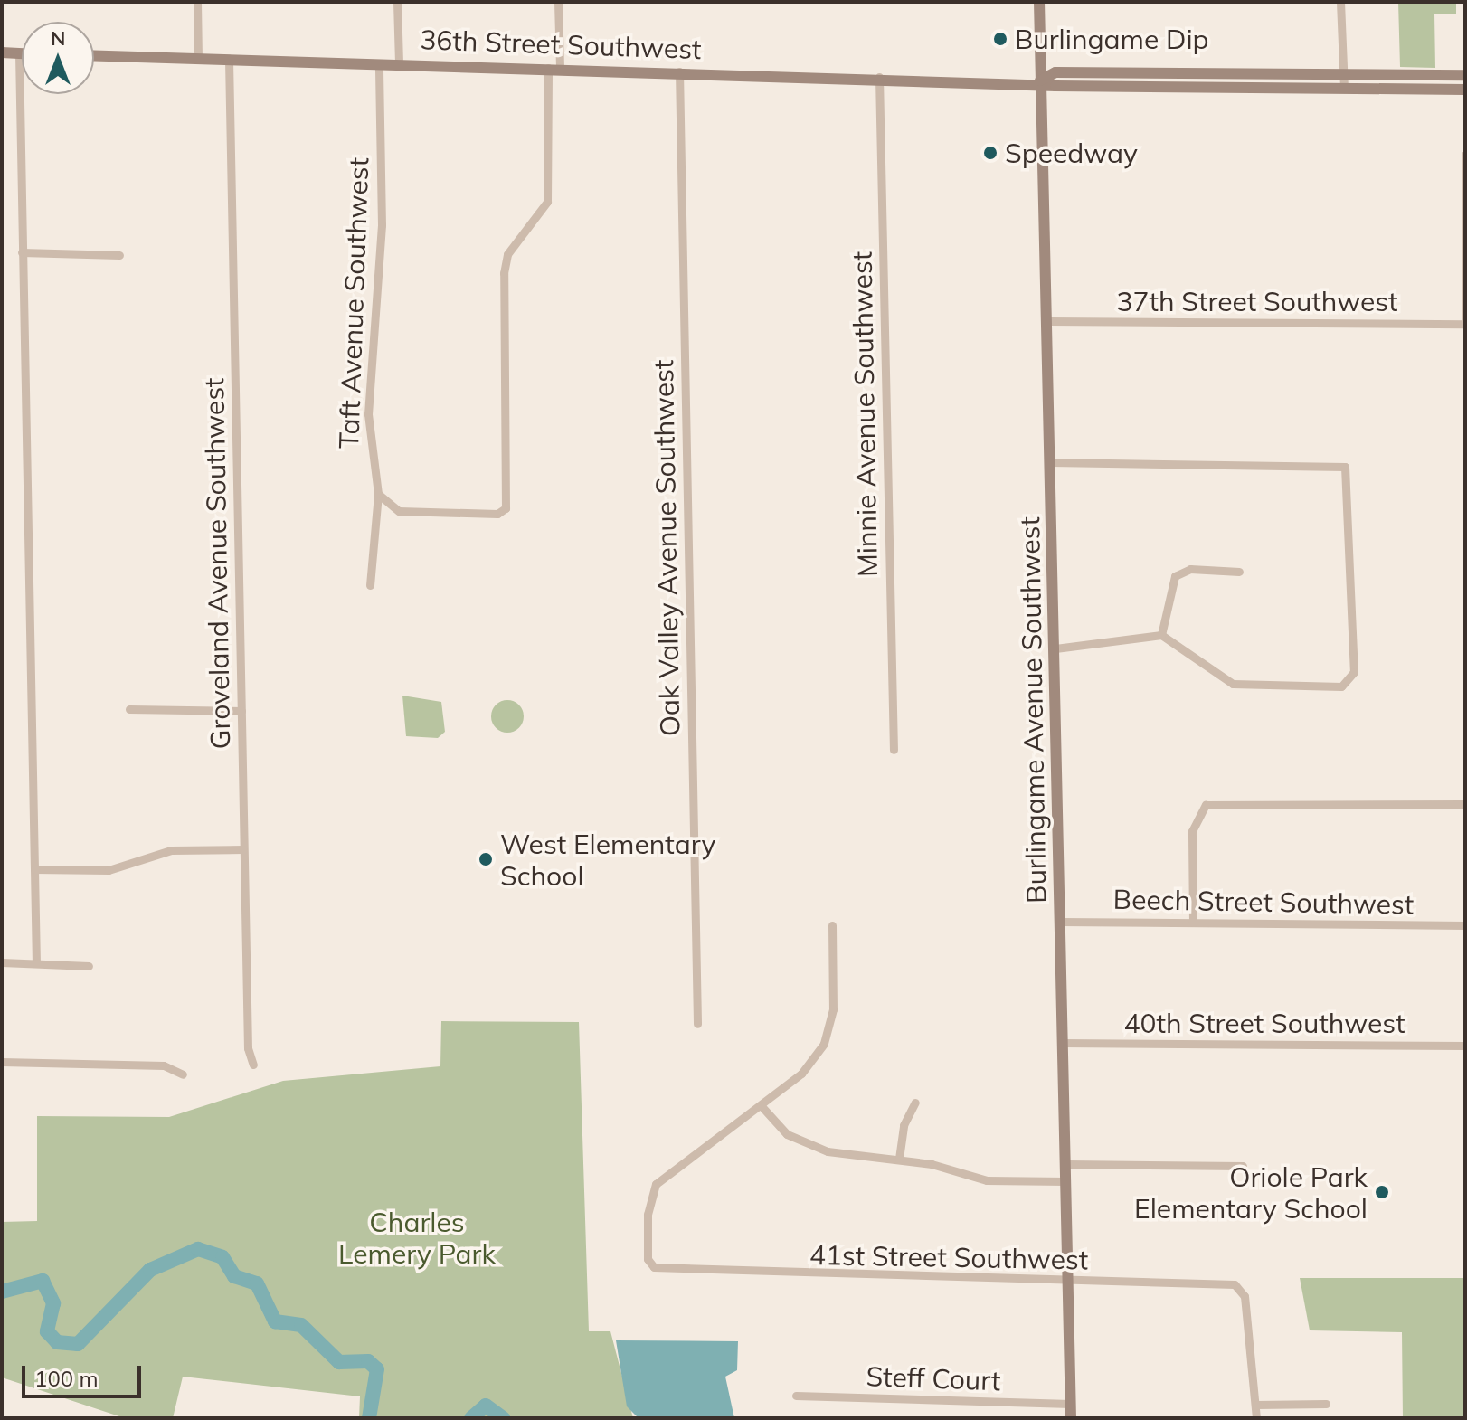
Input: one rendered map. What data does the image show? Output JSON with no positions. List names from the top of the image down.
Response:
{
  "streets": {
    "street": [
      "36th Street Southwest",
      "37th Street Southwest",
      "Taft Avenue Southwest",
      "Minnie Avenue Southwest",
      "Oak Valley Avenue Southwest",
      "Groveland Avenue Southwest",
      "Burlingame Avenue Southwest",
      "Beech Street Southwest",
      "40th Street Southwest",
      "41st Street Southwest",
      "Steff Court"
    ]
  },
  "crossings": [
    ["36th Street Southwest", "Taft Avenue Southwest"],
    ["36th Street Southwest", "Minnie Avenue Southwest"],
    ["36th Street Southwest", "Oak Valley Avenue Southwest"],
    ["36th Street Southwest", "Groveland Avenue Southwest"],
    ["36th Street Southwest", "Burlingame Avenue Southwest"],
    ["37th Street Southwest", "Burlingame Avenue Southwest"],
    ["Burlingame Avenue Southwest", "Beech Street Southwest"],
    ["Burlingame Avenue Southwest", "40th Street Southwest"],
    ["Burlingame Avenue Southwest", "41st Street Southwest"],
    ["Burlingame Avenue Southwest", "Steff Court"]
  ],
  "parks": ["Charles Lemery Park"],
  "places": [
    "Burlingame Dip",
    "Speedway",
    "West Elementary School",
    "Oriole Park Elementary School"
  ],
  "scale_bar": "100 m",
  "north": "top"
}
